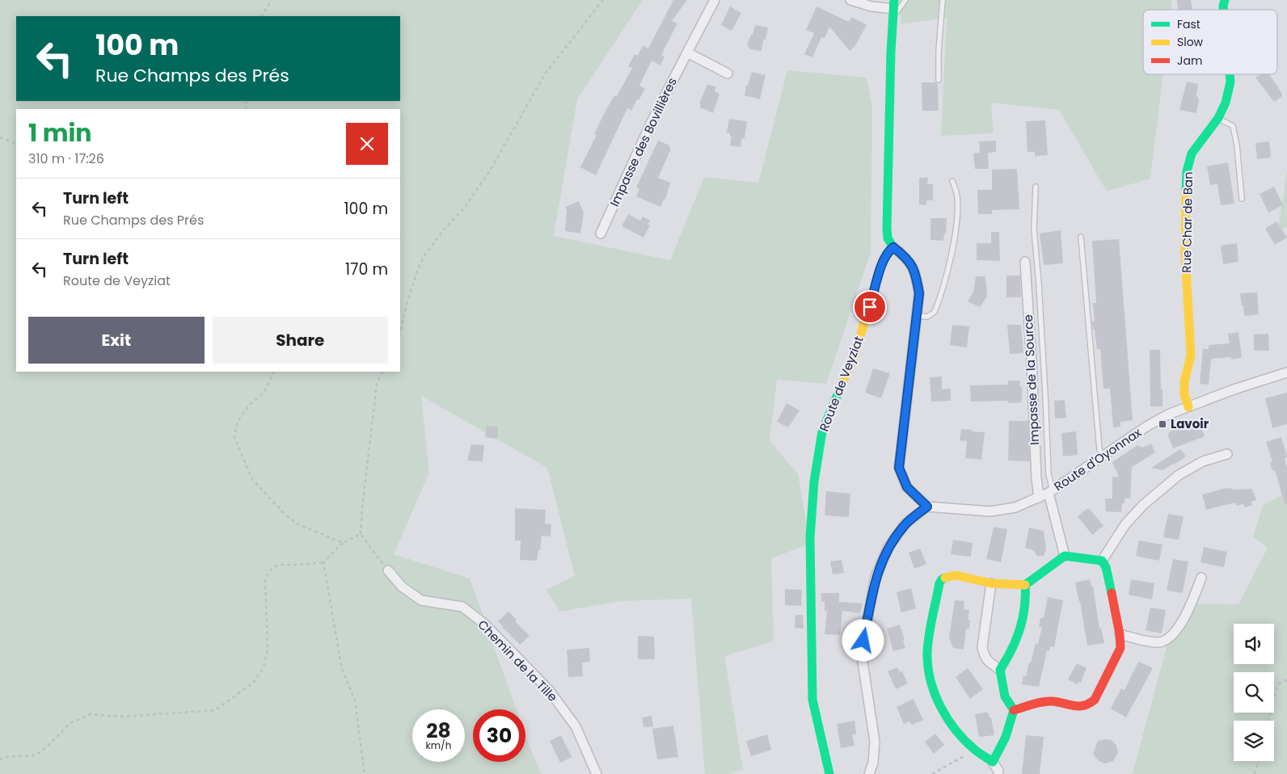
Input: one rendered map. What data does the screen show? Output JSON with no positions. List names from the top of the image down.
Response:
{
  "streets": {
    "street": [
      "Impasse des Bovillières",
      "Rue Char de Ban",
      "Impasse de la Source",
      "Route de Veyziat",
      "Route d'Oyonnax",
      "Chemin de la Tille"
    ]
  },
  "crossings": [
    ["Rue Char de Ban", "Route d'Oyonnax"],
    ["Impasse de la Source", "Route d'Oyonnax"]
  ],
  "places": {
    "transit": ["Lavoir"]
  },
  "legend": ["Fast", "Slow", "Jam"],
  "page": {
    "turn": ["100 m", "Rue Champs des Prés"],
    "heading": ["1 min", "310 m · 17:26"],
    "list": [
      {
        "name": "Turn left",
        "note": "Rue Champs des Prés",
        "value": "100 m"
      },
      {
        "name": "Turn left",
        "note": "Route de Veyziat",
        "value": "170 m"
      }
    ],
    "buttons": ["Exit", "Share"],
    "speed": "28 km/h",
    "limit": "30"
  }
}
